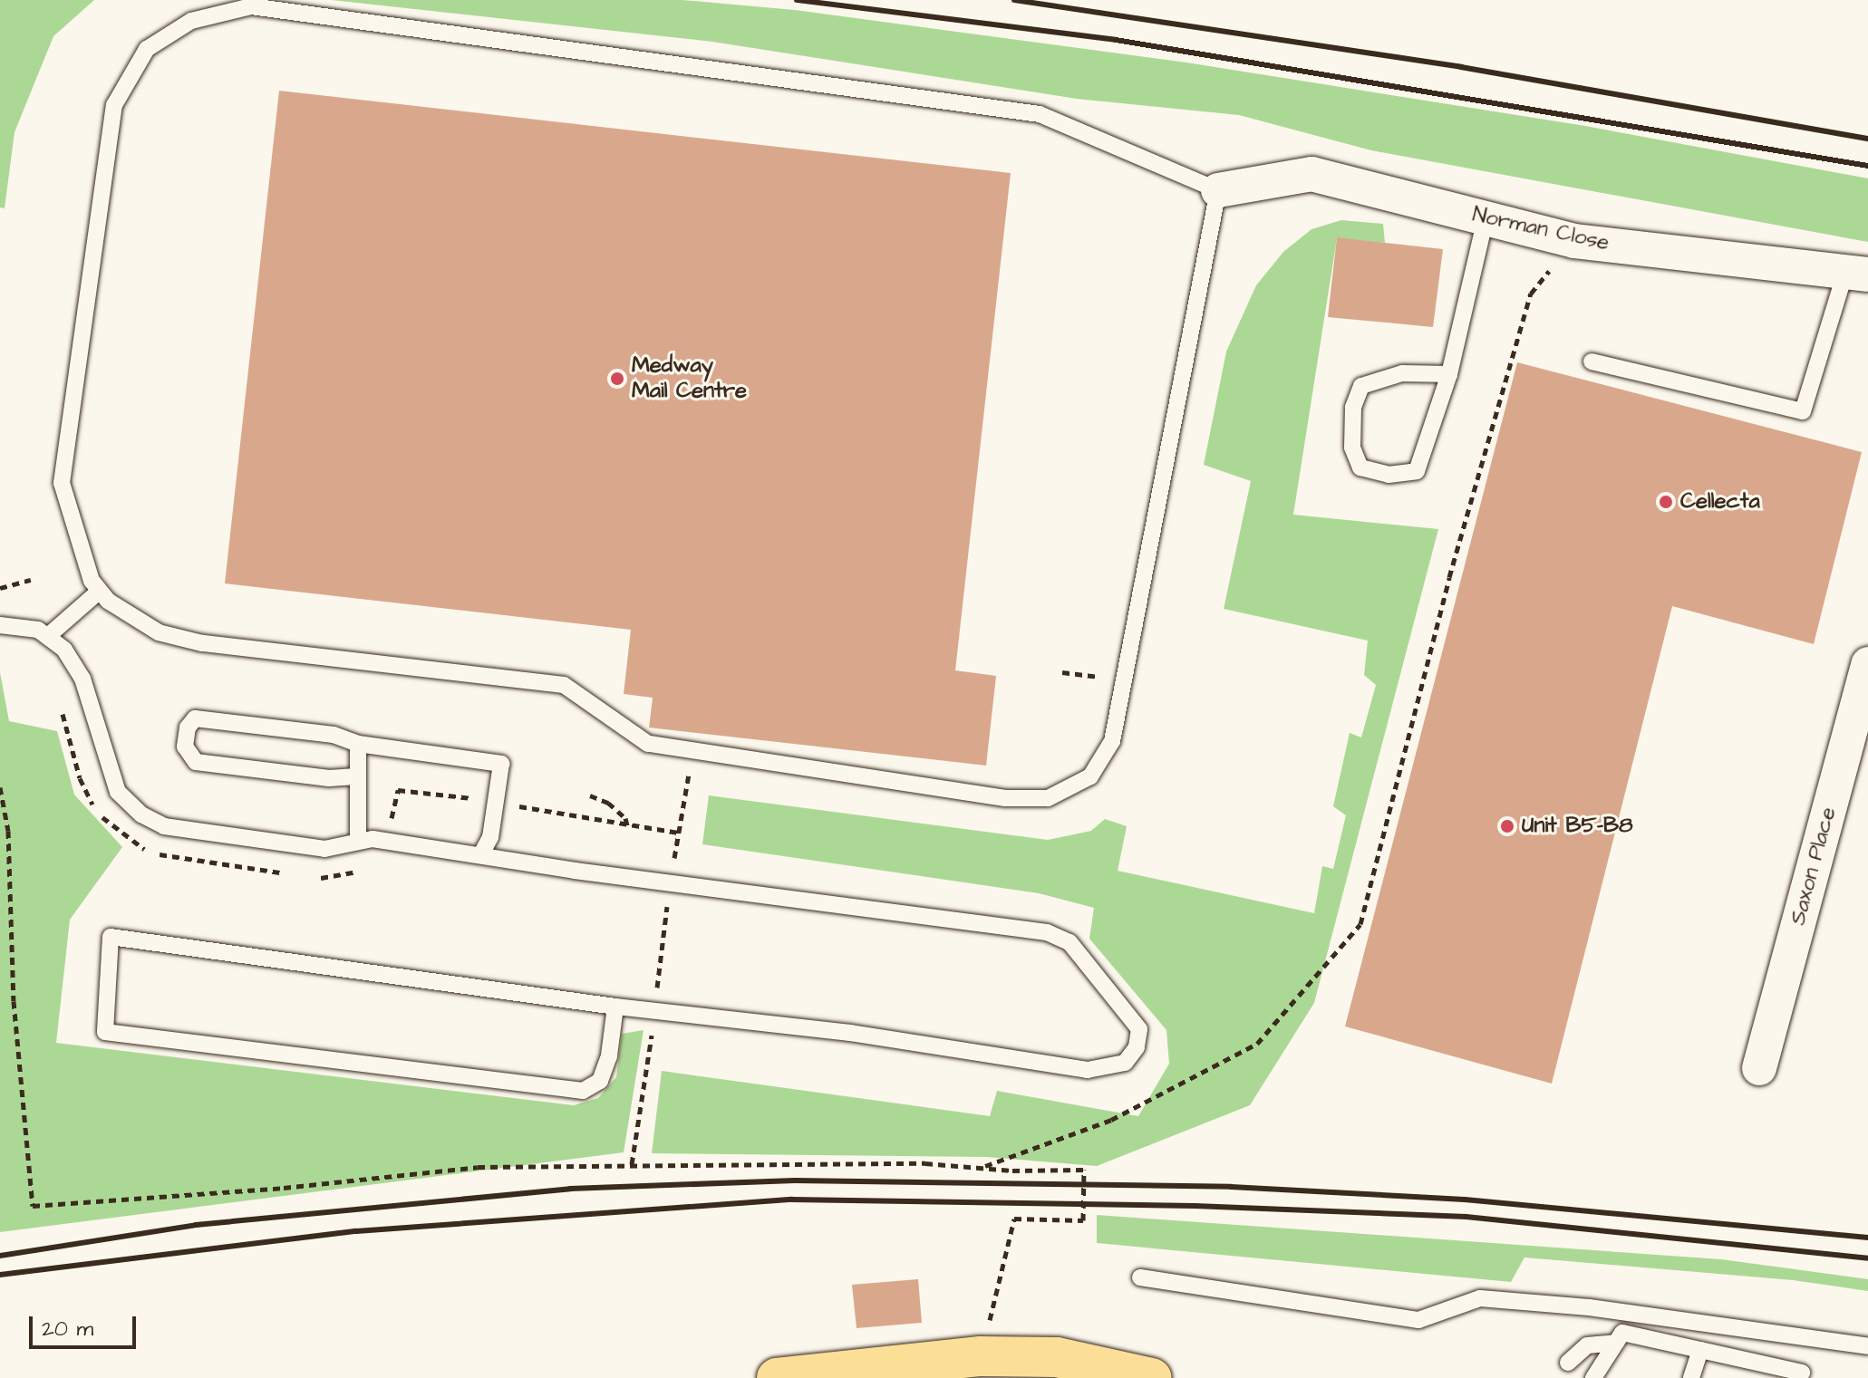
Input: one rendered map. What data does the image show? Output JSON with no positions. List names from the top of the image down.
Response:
{
  "streets": {
    "street": ["Norman Close", "Saxon Place"]
  },
  "places": ["Medway Mail Centre", "Cellecta", "Unit B5-B8"],
  "scale_bar": "20 m"
}
